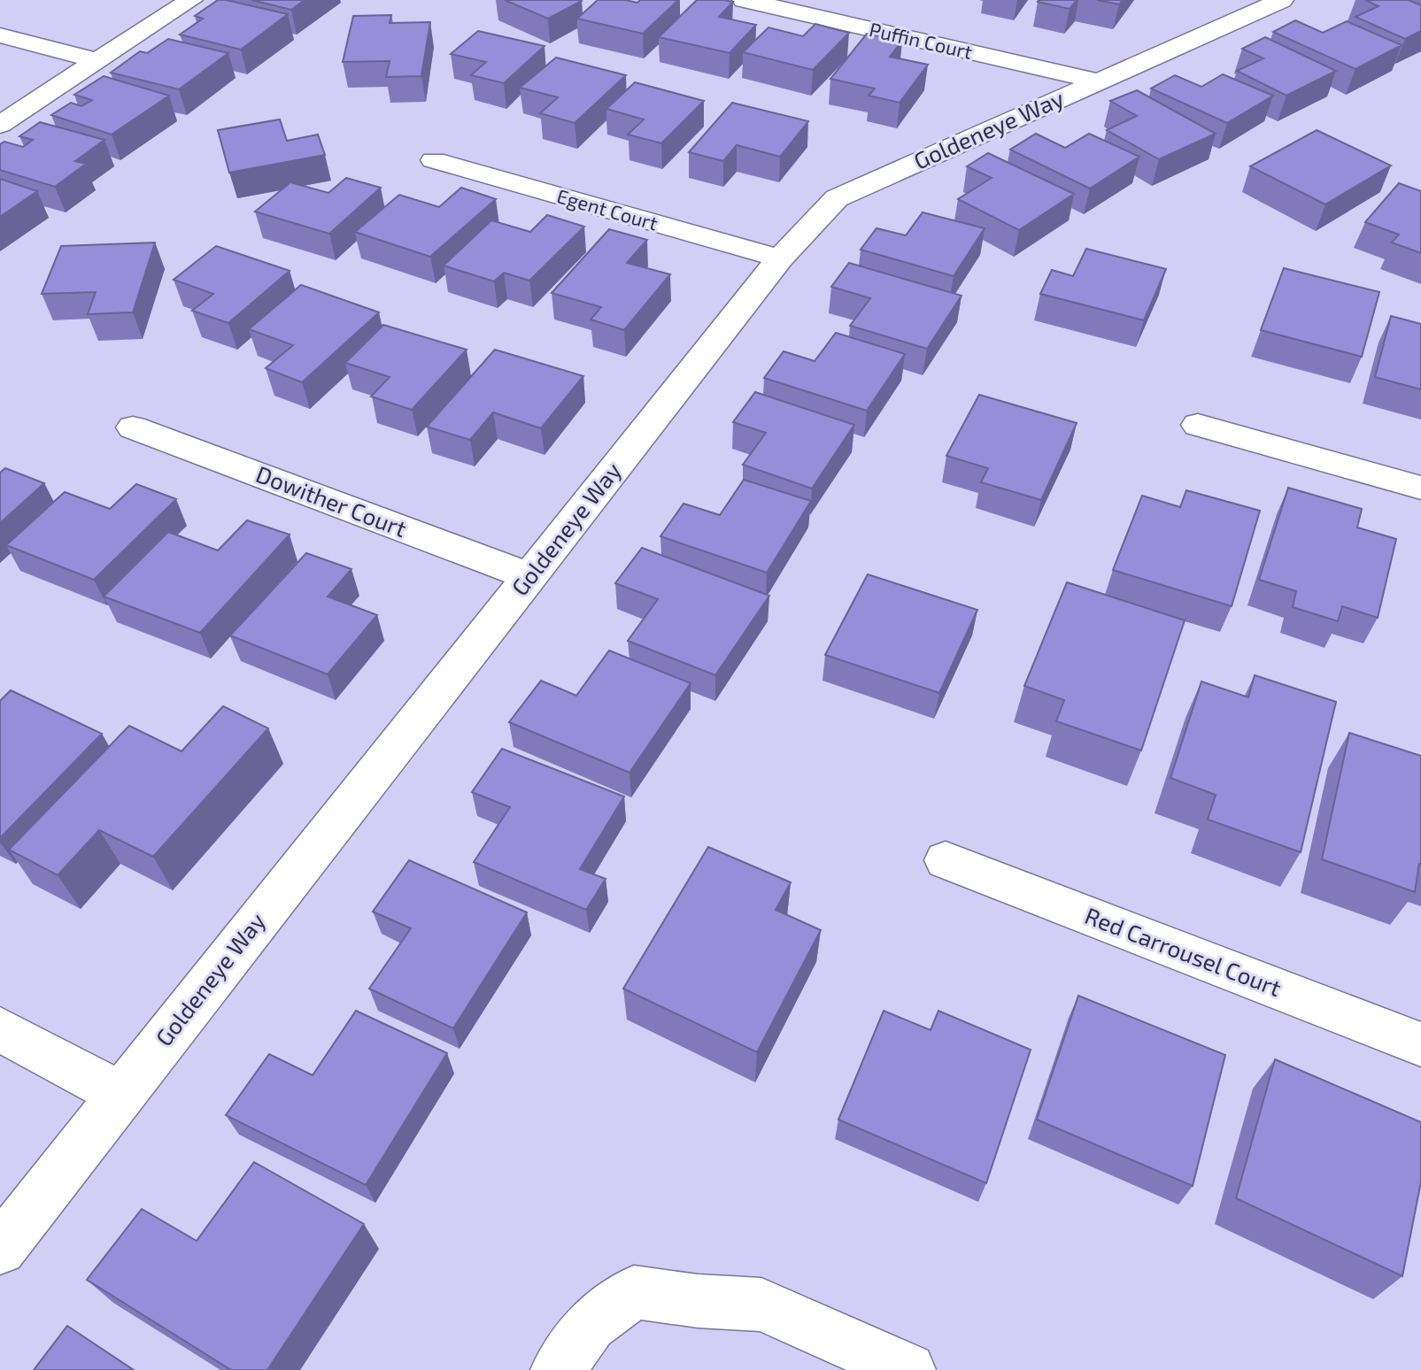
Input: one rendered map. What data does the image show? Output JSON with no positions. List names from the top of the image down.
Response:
{
  "streets": {
    "street": [
      "Puffin Court",
      "Goldeneye Way",
      "Egent Court",
      "Dowither Court",
      "Red Carrousel Court"
    ]
  },
  "crossings": [
    ["Puffin Court", "Goldeneye Way"],
    ["Goldeneye Way", "Egent Court"],
    ["Goldeneye Way", "Dowither Court"]
  ]
}
